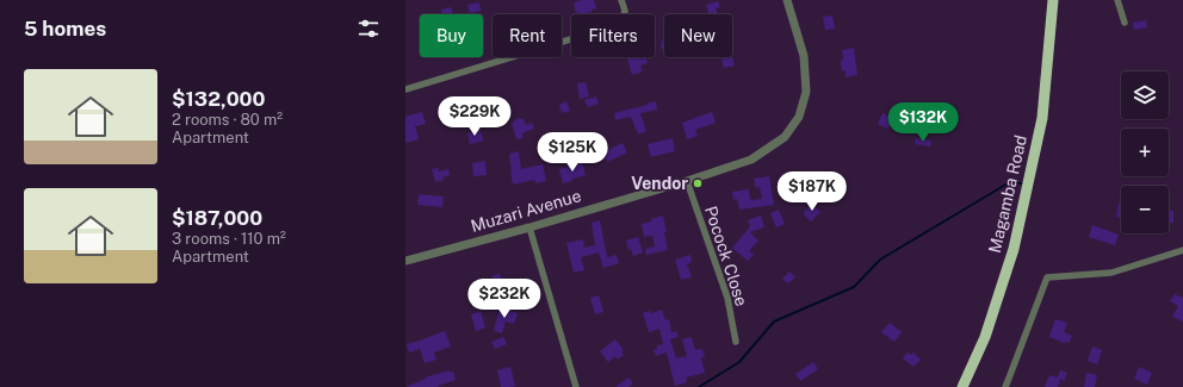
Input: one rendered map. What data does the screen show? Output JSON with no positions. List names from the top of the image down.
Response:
{
  "streets": {
    "highway": ["Magamba Road"],
    "street": ["Muzari Avenue", "Pocock Close"]
  },
  "crossings": [
    ["Muzari Avenue", "Pocock Close"]
  ],
  "places": ["Vendor"],
  "page": {
    "heading": "5 homes",
    "chip": [
      "Buy",
      "Rent",
      "Filters",
      "New"
    ],
    "list": [
      {
        "name": "$132,000",
        "note": "2 rooms · 80 m² · Apartment"
      },
      {
        "name": "$187,000",
        "note": "3 rooms · 110 m² · Apartment"
      }
    ],
    "map_buttons": ["+", "−"],
    "price": [
      "$229K",
      "$132K",
      "$125K",
      "$187K",
      "$232K"
    ]
  }
}
